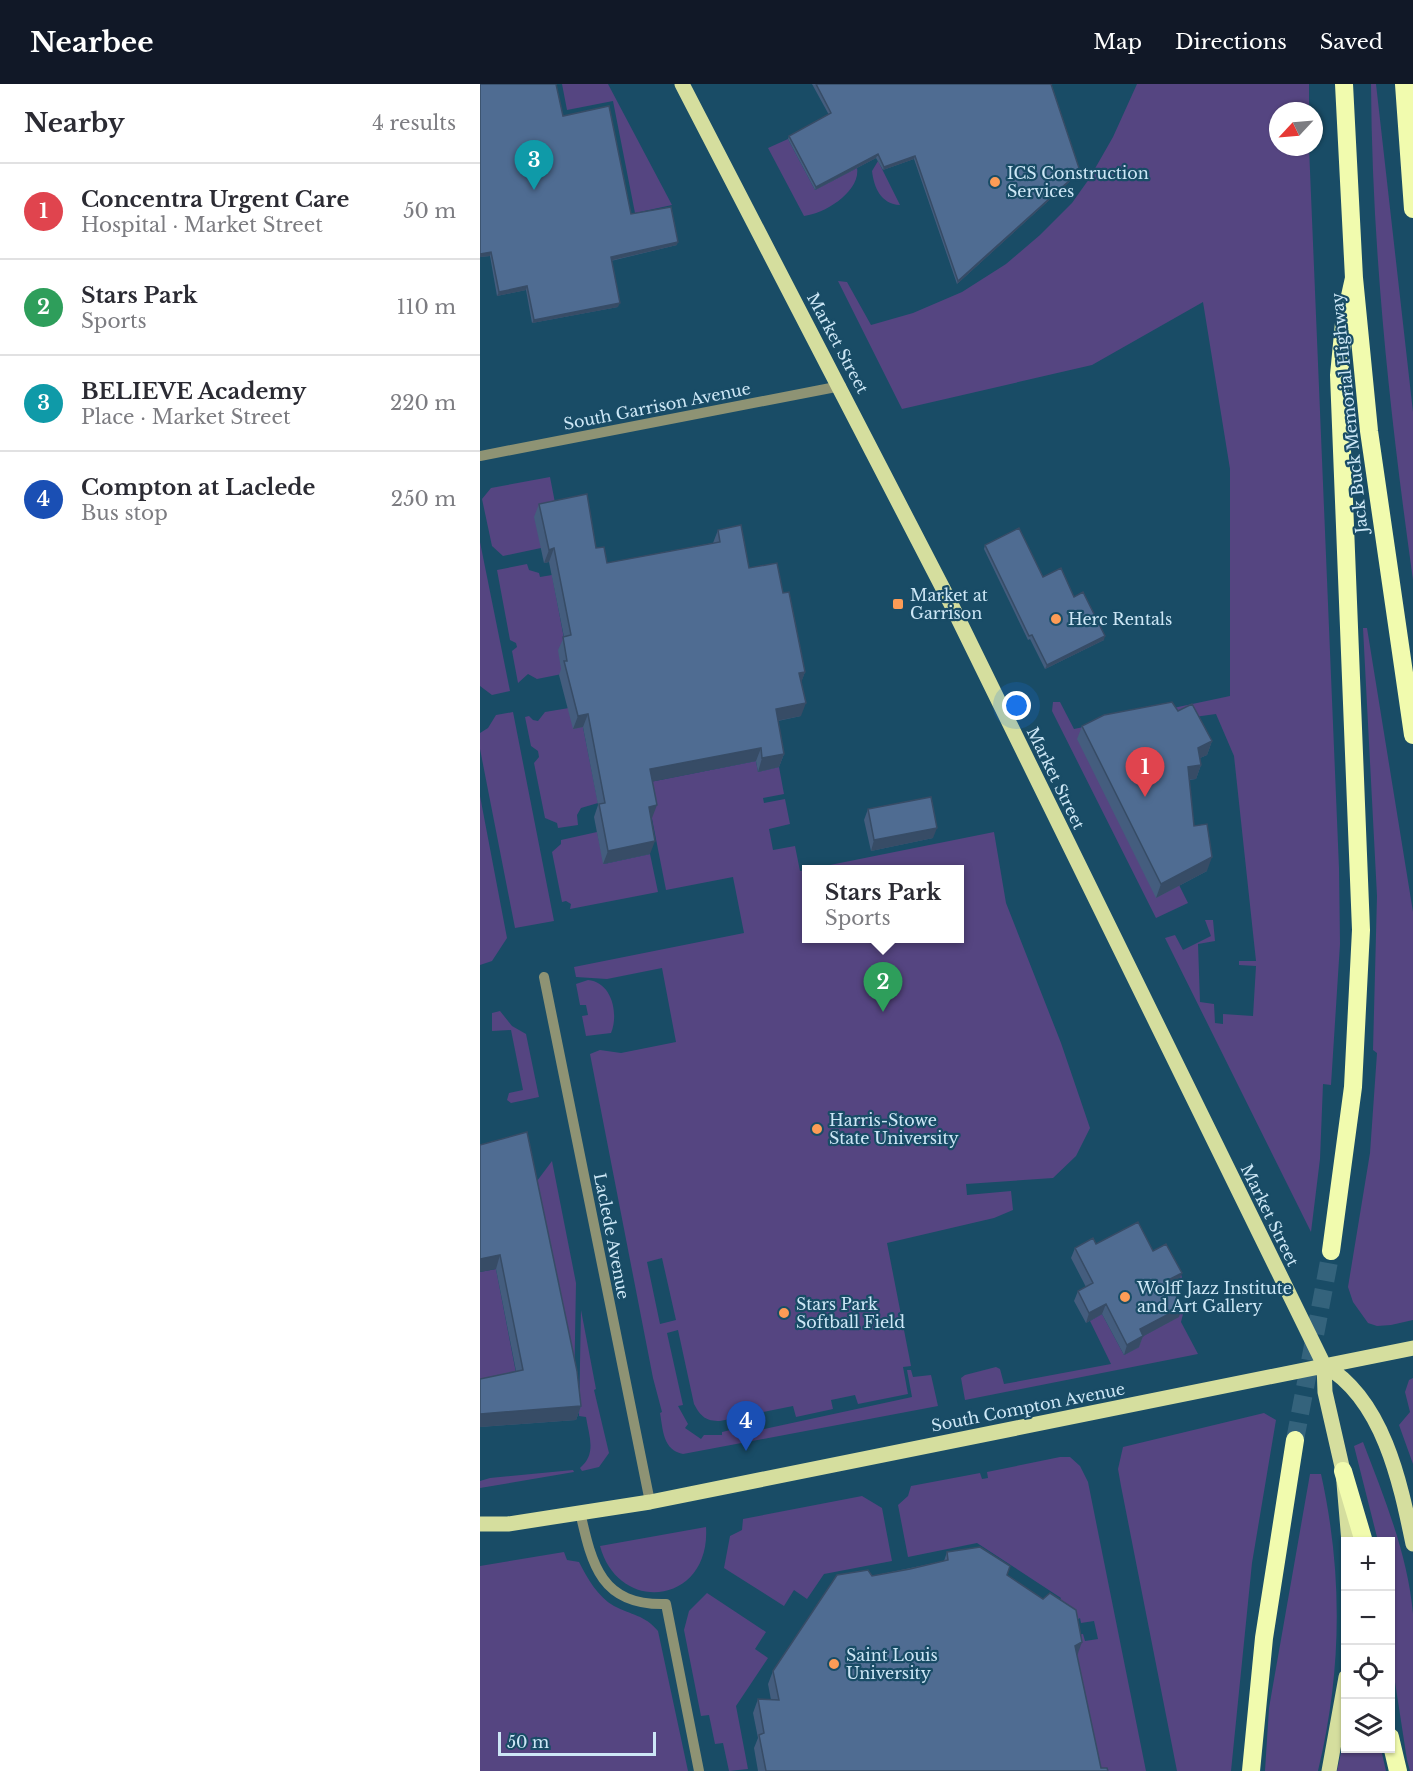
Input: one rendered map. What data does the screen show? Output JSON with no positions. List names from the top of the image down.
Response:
{
  "streets": {
    "highway": ["Jack Buck Memorial Highway"],
    "main road": ["Market Street", "South Compton Avenue"],
    "street": ["South Garrison Avenue", "Laclede Avenue"]
  },
  "crossings": [
    ["Market Street", "South Garrison Avenue"],
    ["Market Street", "South Compton Avenue"],
    ["Laclede Avenue", "South Compton Avenue"]
  ],
  "places": {
    "other": [
      "ICS Construction Services",
      "Herc Rentals",
      "Harris-Stowe State University",
      "Wolff Jazz Institute and Art Gallery",
      "Stars Park Softball Field",
      "Saint Louis University"
    ],
    "transit": ["Market at Garrison"]
  },
  "scale_bar": "50 m",
  "north": "bottom left",
  "page": {
    "header": "Nearbee",
    "nav": ["Map", "Directions", "Saved"],
    "heading": ["Nearby", "4 results"],
    "pins": [
      "3",
      "1",
      "2",
      "4"
    ],
    "list": [
      {
        "mark": "1",
        "name": "Concentra Urgent Care",
        "note": "Hospital · Market Street",
        "value": "50 m"
      },
      {
        "mark": "2",
        "name": "Stars Park",
        "note": "Sports",
        "value": "110 m"
      },
      {
        "mark": "3",
        "name": "BELIEVE Academy",
        "note": "Place · Market Street",
        "value": "220 m"
      },
      {
        "mark": "4",
        "name": "Compton at Laclede",
        "note": "Bus stop",
        "value": "250 m"
      }
    ],
    "popup": ["Stars Park", "Sports"],
    "map_buttons": ["+", "−"],
    "scale": "50 m"
  }
}
